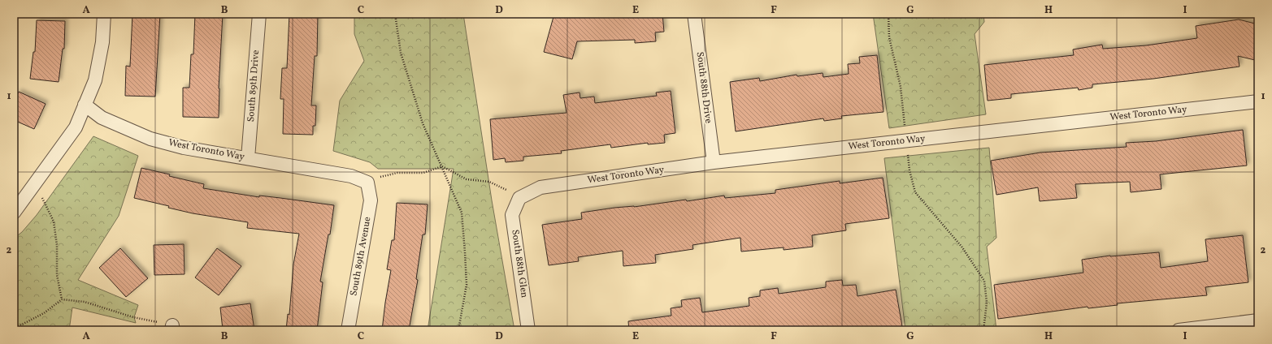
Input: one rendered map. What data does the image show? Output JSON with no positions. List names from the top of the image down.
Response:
{
  "streets": {
    "street": [
      "South 89th Drive",
      "South 88th Drive",
      "West Toronto Way",
      "South 89th Avenue",
      "South 88th Glen"
    ]
  },
  "crossings": [
    ["South 89th Drive", "West Toronto Way"],
    ["South 88th Drive", "West Toronto Way"],
    ["West Toronto Way", "South 89th Avenue"],
    ["West Toronto Way", "South 88th Glen"]
  ],
  "grid": {
    "columns": [
      "A",
      "B",
      "C",
      "D",
      "E",
      "F",
      "G",
      "H",
      "I"
    ],
    "rows": ["1", "2"]
  }
}
